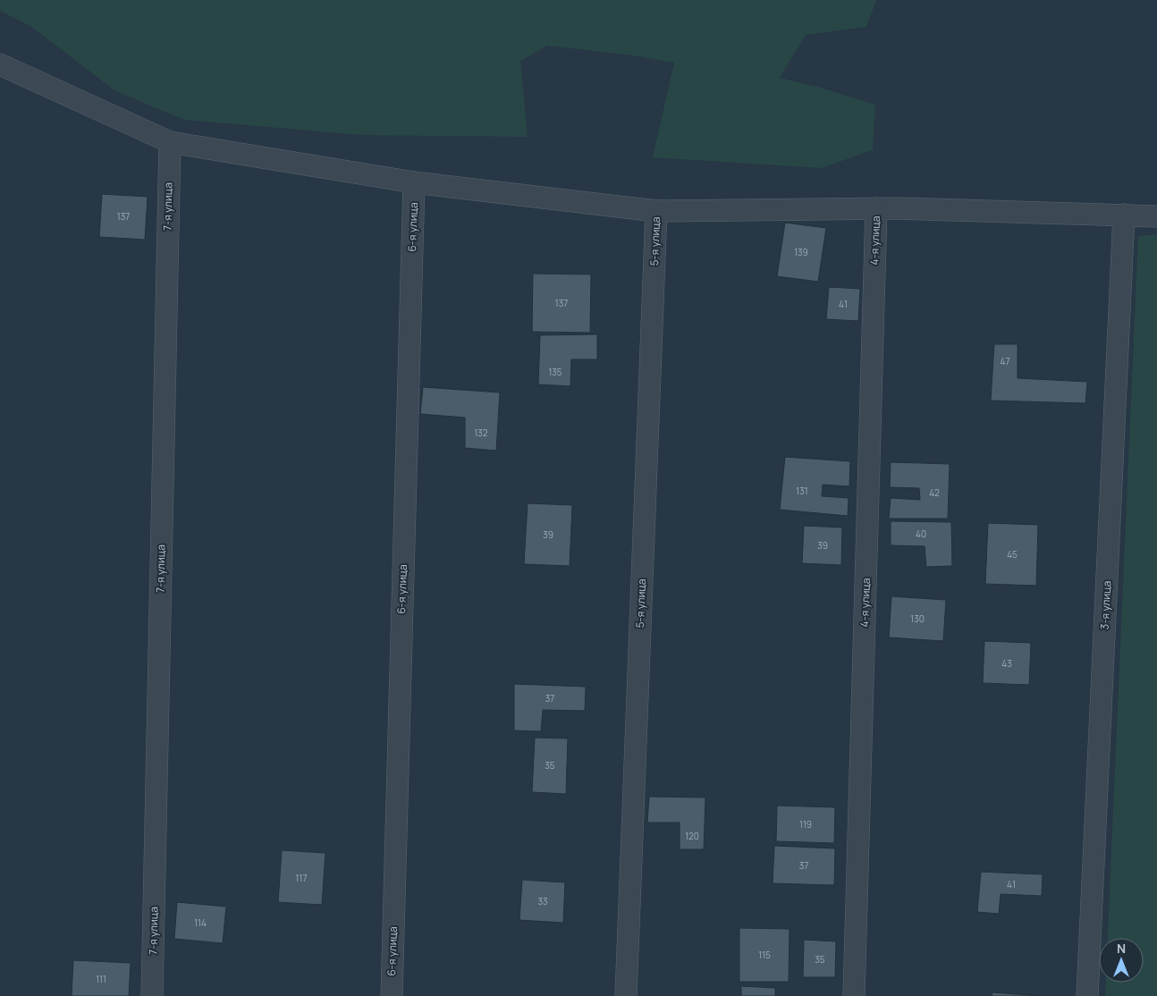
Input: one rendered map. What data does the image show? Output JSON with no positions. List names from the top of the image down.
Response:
{
  "streets": {
    "street": [
      "7-я улица",
      "6-я улица",
      "4-я улица",
      "5-я улица",
      "3-я улица"
    ]
  },
  "house_numbers": [
    "137",
    "139",
    "137",
    "41",
    "47",
    "135",
    "132",
    "131",
    "42",
    "40",
    "39",
    "39",
    "45",
    "130",
    "43",
    "37",
    "35",
    "119",
    "120",
    "37",
    "117",
    "41",
    "33",
    "114",
    "115",
    "35",
    "111"
  ],
  "north": "top"
}
